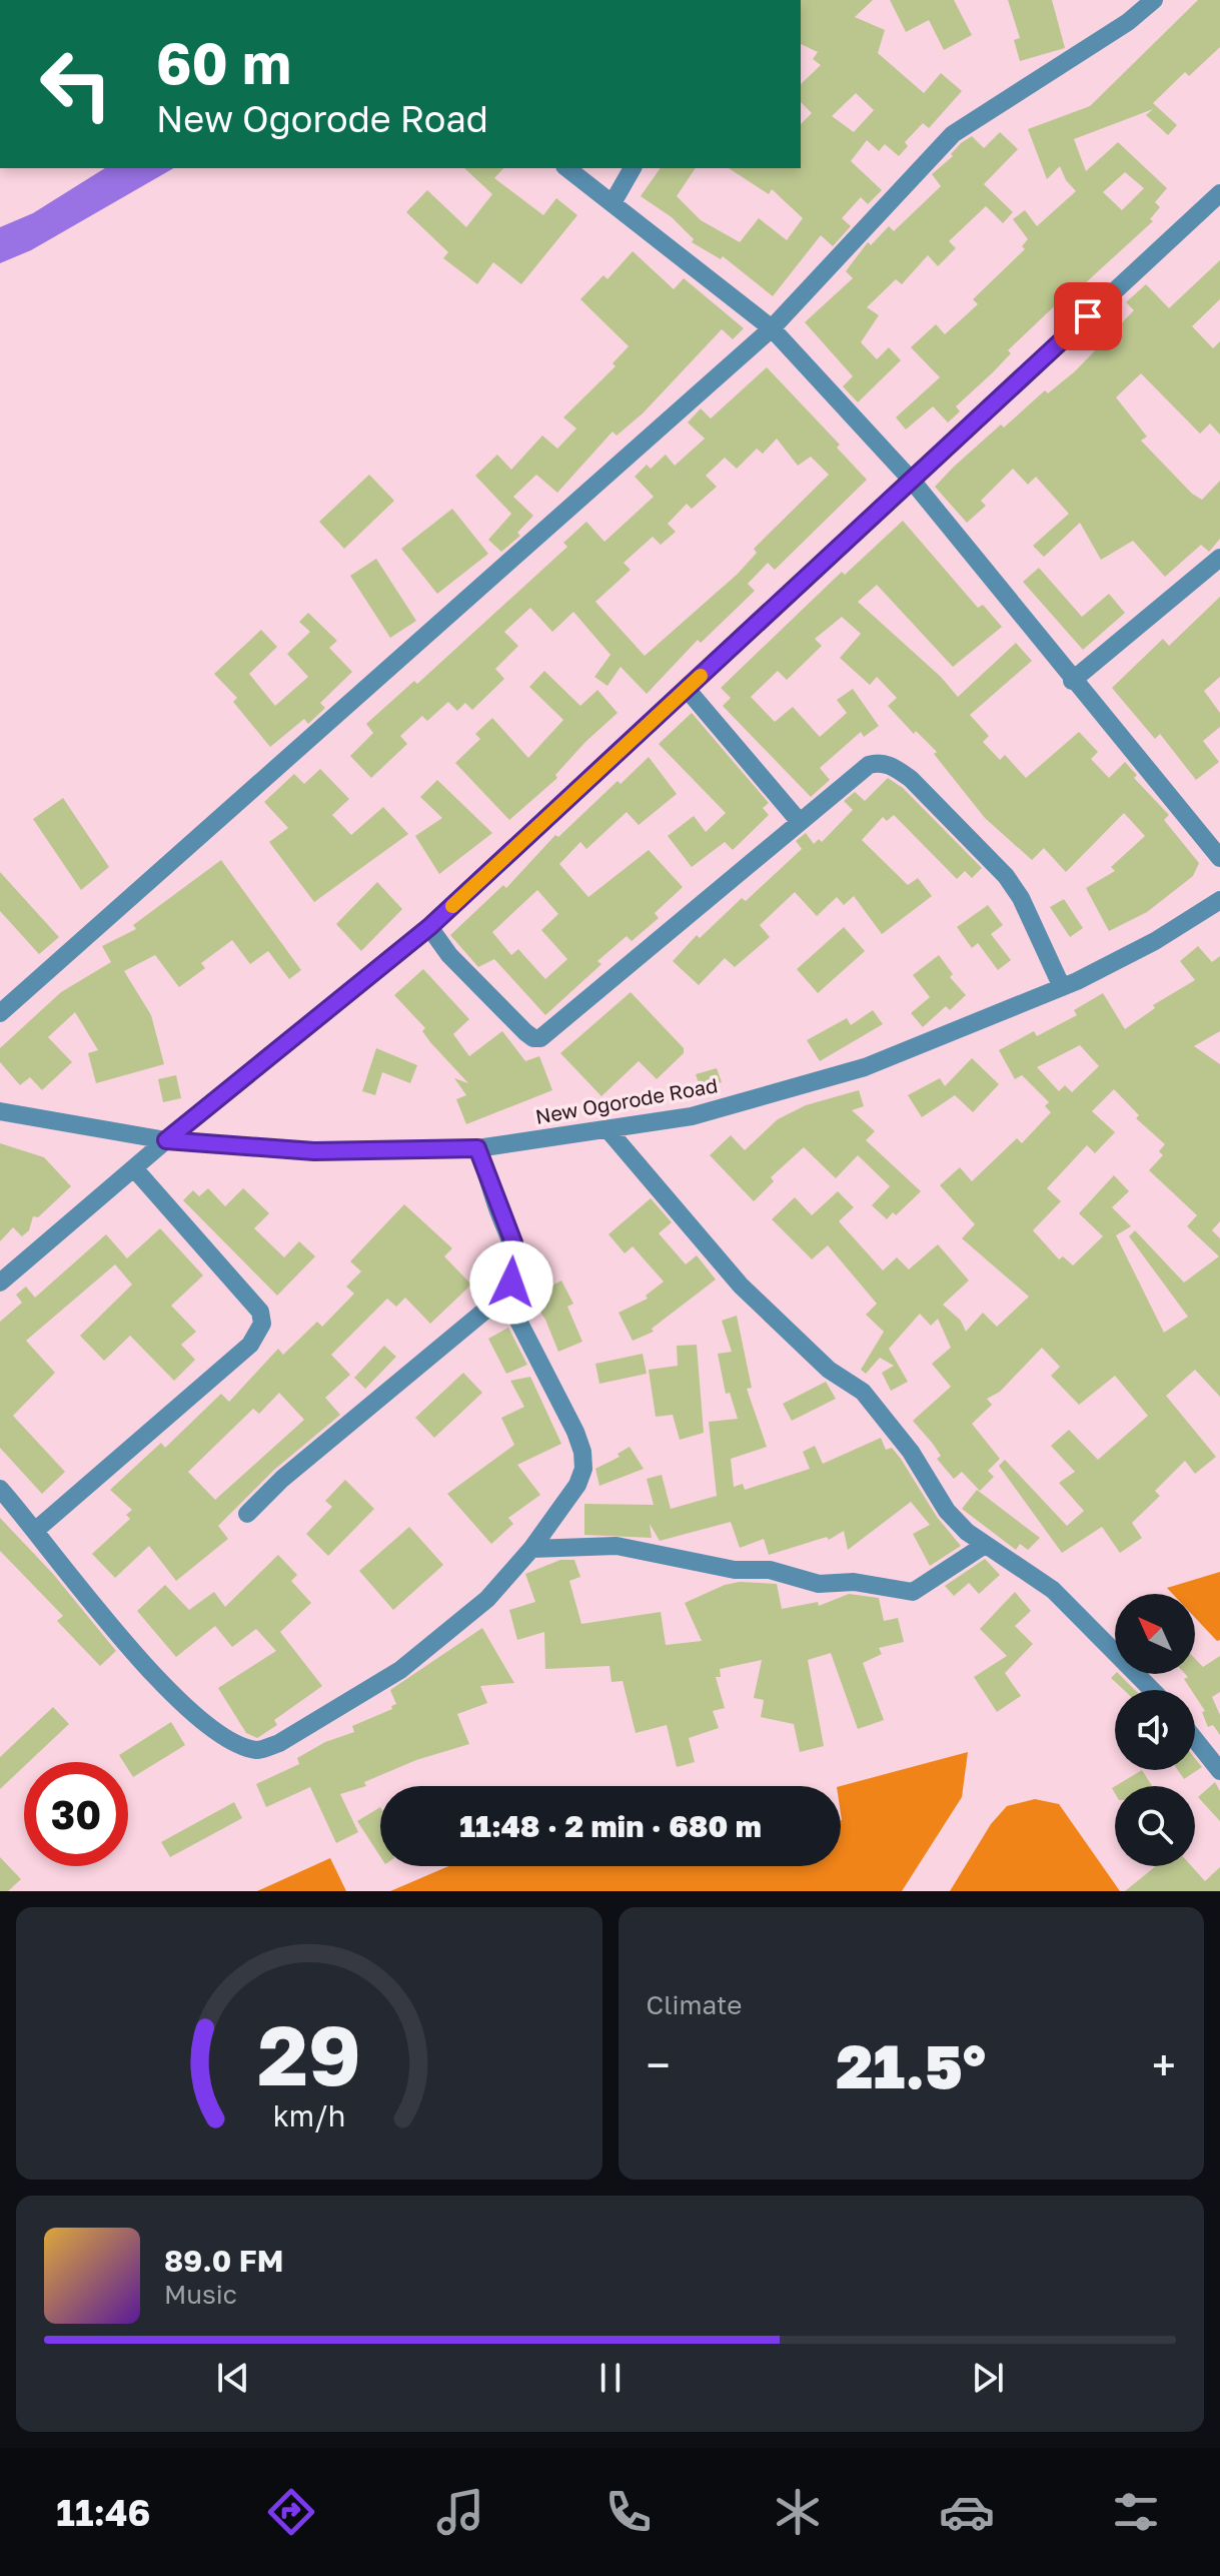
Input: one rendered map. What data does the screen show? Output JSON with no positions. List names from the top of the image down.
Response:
{
  "streets": {
    "street": ["New Ogorode Road"]
  },
  "north": "top left",
  "page": {
    "turn": ["60 m", "New Ogorode Road"],
    "limit": "30",
    "trip": "11:48 · 2 min · 680 m",
    "tile": "Climate",
    "heat": ["−", "21.5°", "+"],
    "song": ["89.0 FM", "Music"],
    "tabs": "11:46",
    "gauge": ["29", "km/h"]
  }
}
